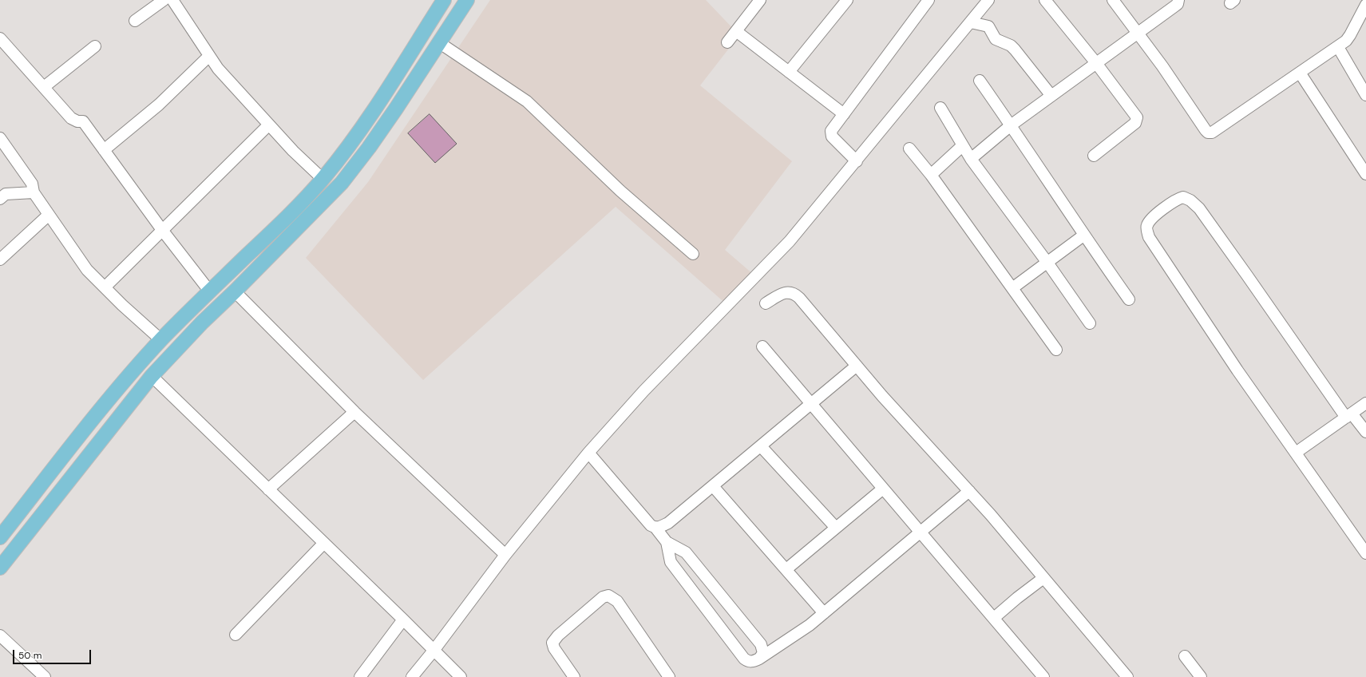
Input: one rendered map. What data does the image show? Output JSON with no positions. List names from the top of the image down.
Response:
{
  "scale_bar": "50 m"
}
